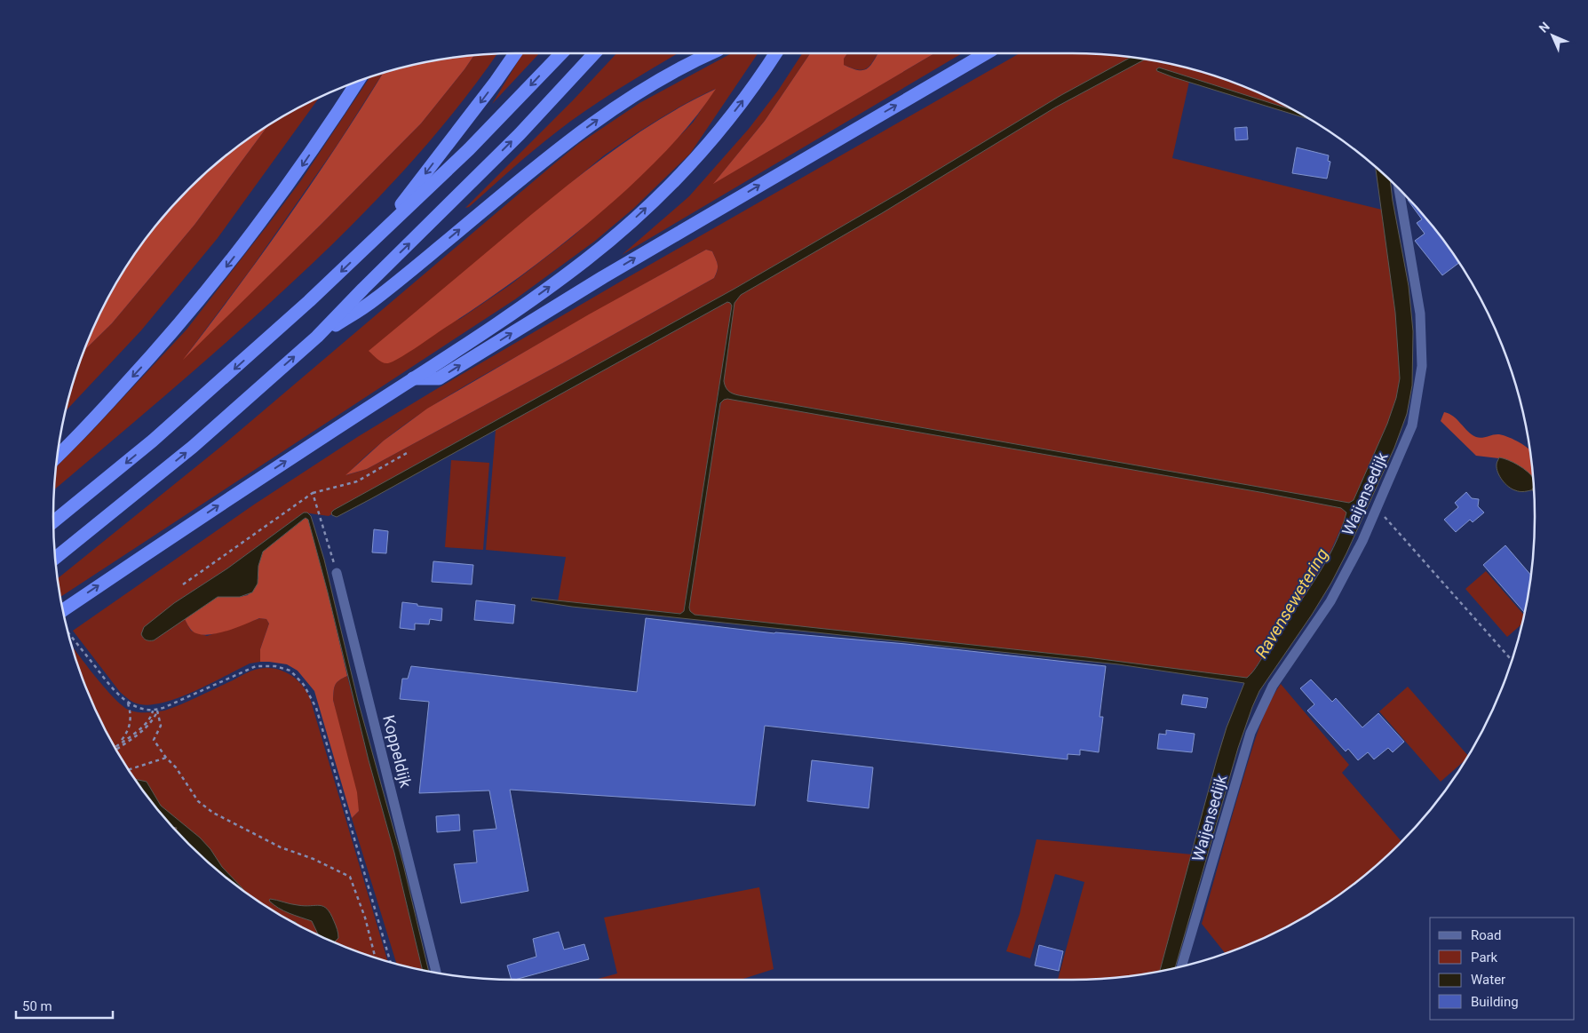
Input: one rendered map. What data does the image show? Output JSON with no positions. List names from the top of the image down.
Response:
{
  "streets": {
    "street": ["Waijensedijk", "Koppeldijk"]
  },
  "water": ["Ravensewetering"],
  "legend": [
    "Road",
    "Park",
    "Water",
    "Building"
  ],
  "scale_bar": "50 m",
  "north": "top left"
}
